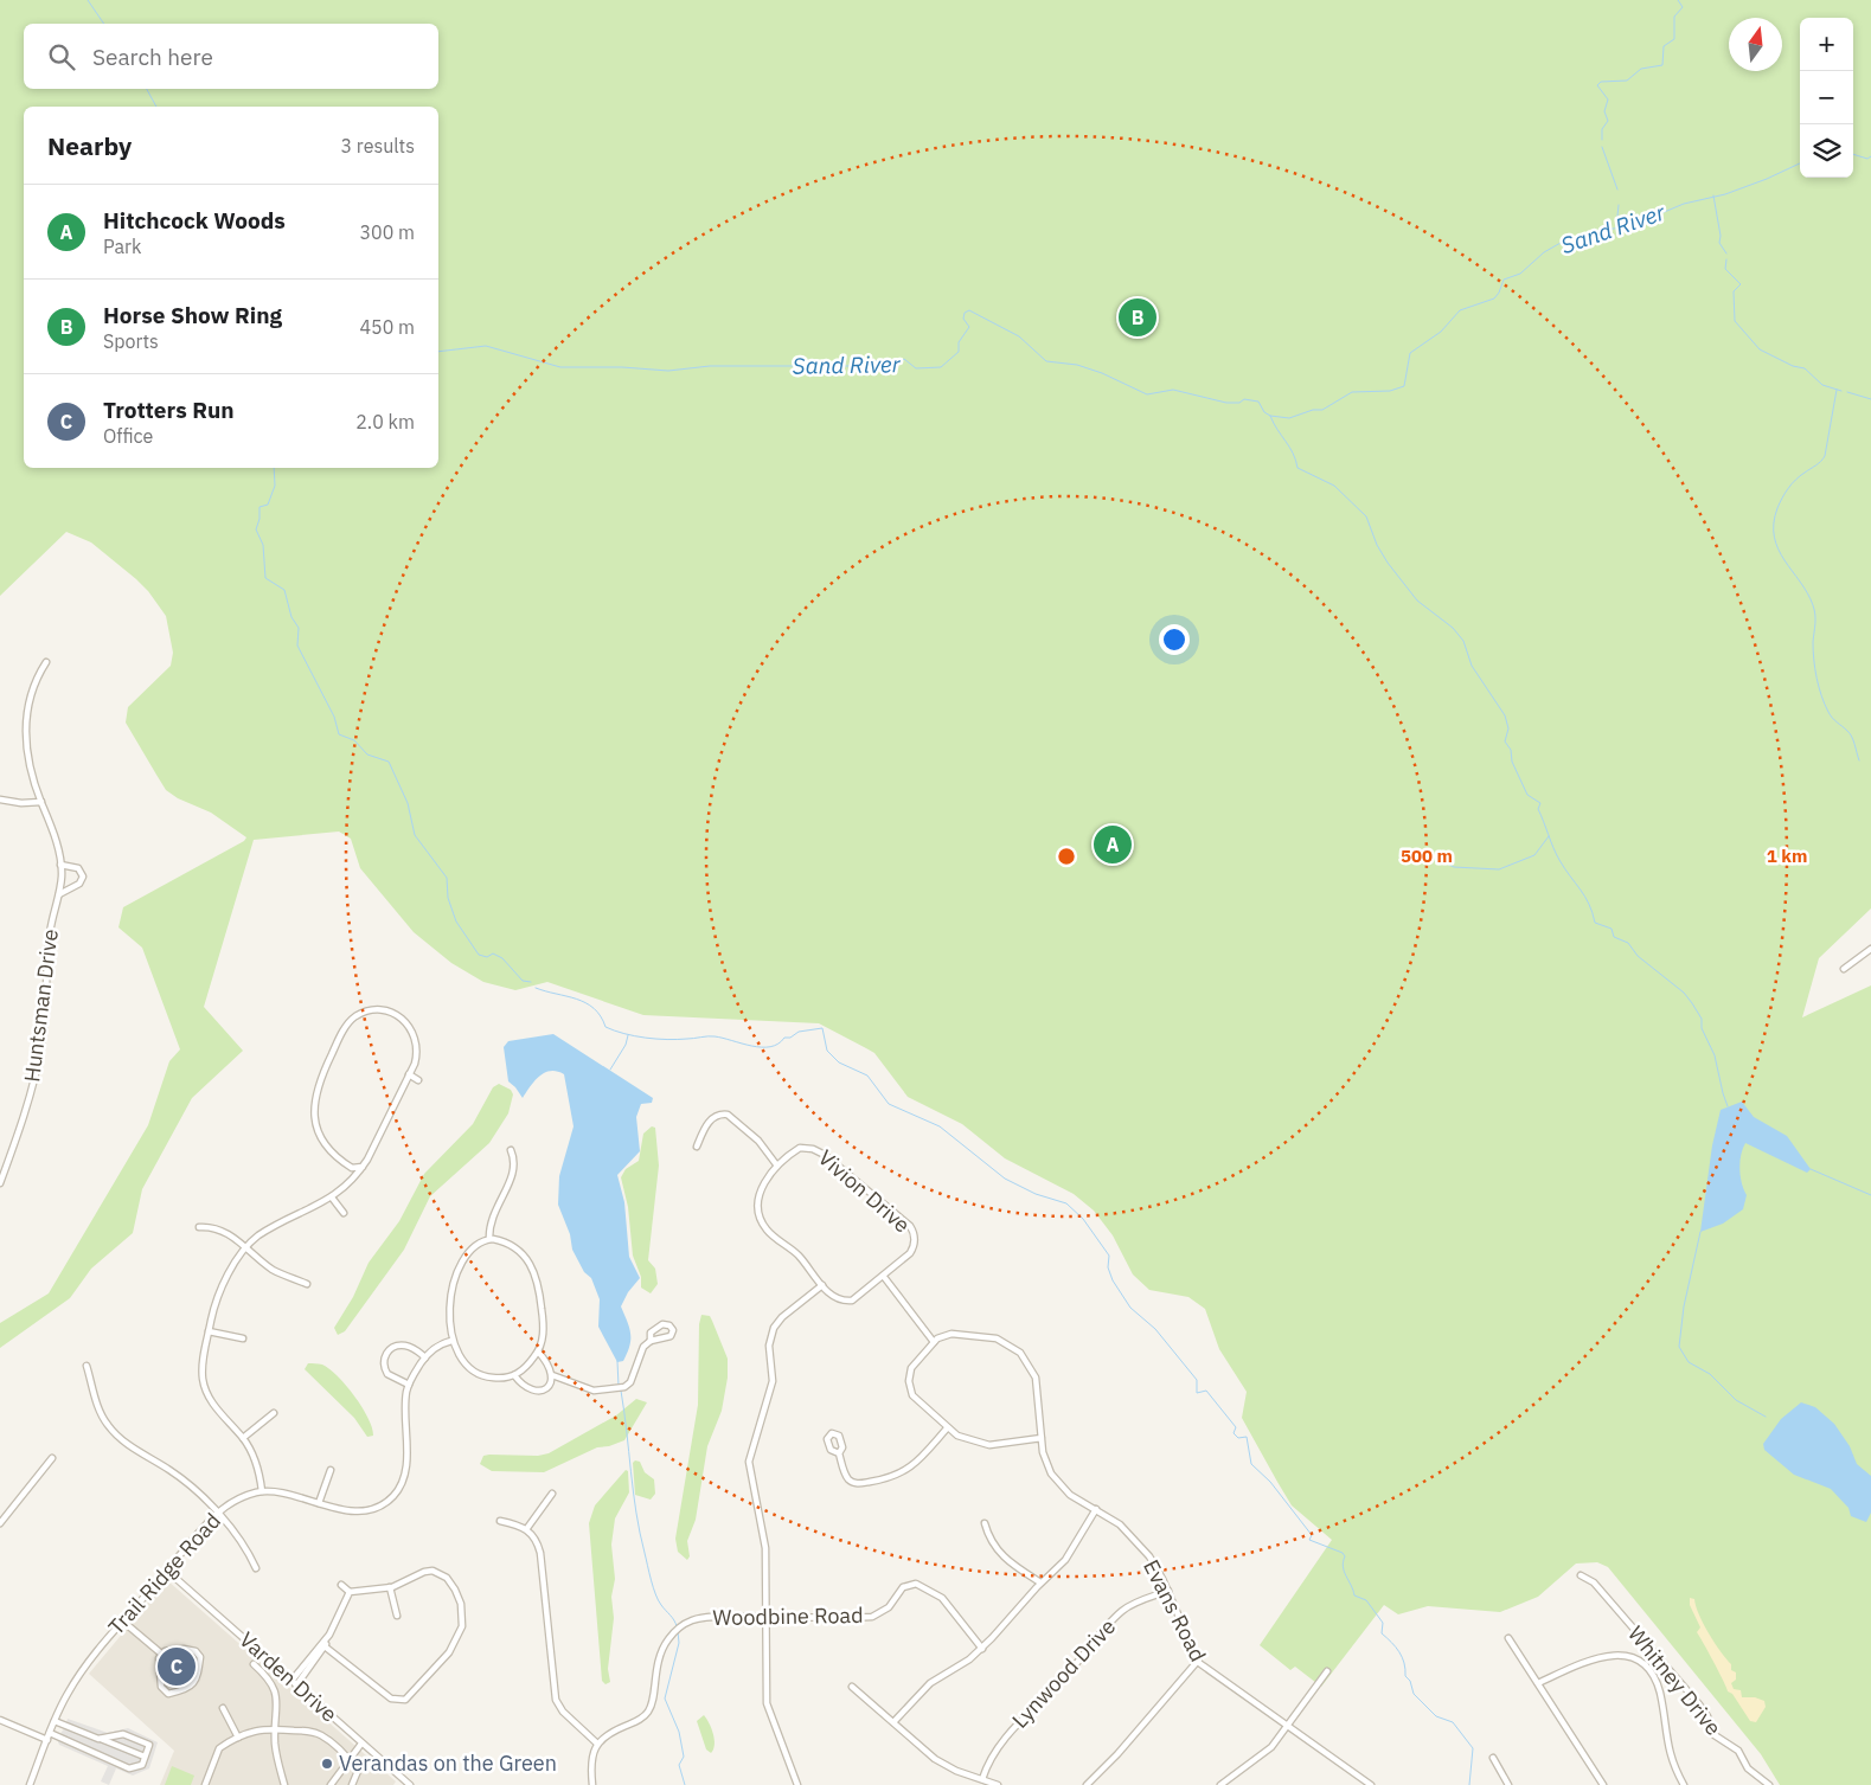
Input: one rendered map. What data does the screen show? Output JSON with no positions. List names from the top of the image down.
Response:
{
  "streets": {
    "street": [
      "Huntsman Drive",
      "Vivion Drive",
      "Trail Ridge Road",
      "Evans Road",
      "Woodbine Road",
      "Lynwood Drive",
      "Varden Drive",
      "Whitney Drive"
    ]
  },
  "crossings": [
    ["Trail Ridge Road", "Varden Drive"],
    ["Evans Road", "Lynwood Drive"]
  ],
  "water": ["Sand River"],
  "places": ["Verandas on the Green"],
  "north": "top",
  "page": {
    "map_buttons": ["+", "−"],
    "search": "Search here",
    "heading": ["Nearby", "3 results"],
    "list": [
      {
        "mark": "A",
        "name": "Hitchcock Woods",
        "note": "Park",
        "value": "300 m"
      },
      {
        "mark": "B",
        "name": "Horse Show Ring",
        "note": "Sports",
        "value": "450 m"
      },
      {
        "mark": "C",
        "name": "Trotters Run",
        "note": "Office",
        "value": "2.0 km"
      }
    ],
    "pins": ["B", "A", "C"]
  },
  "rings": ["500 m", "1 km"]
}
